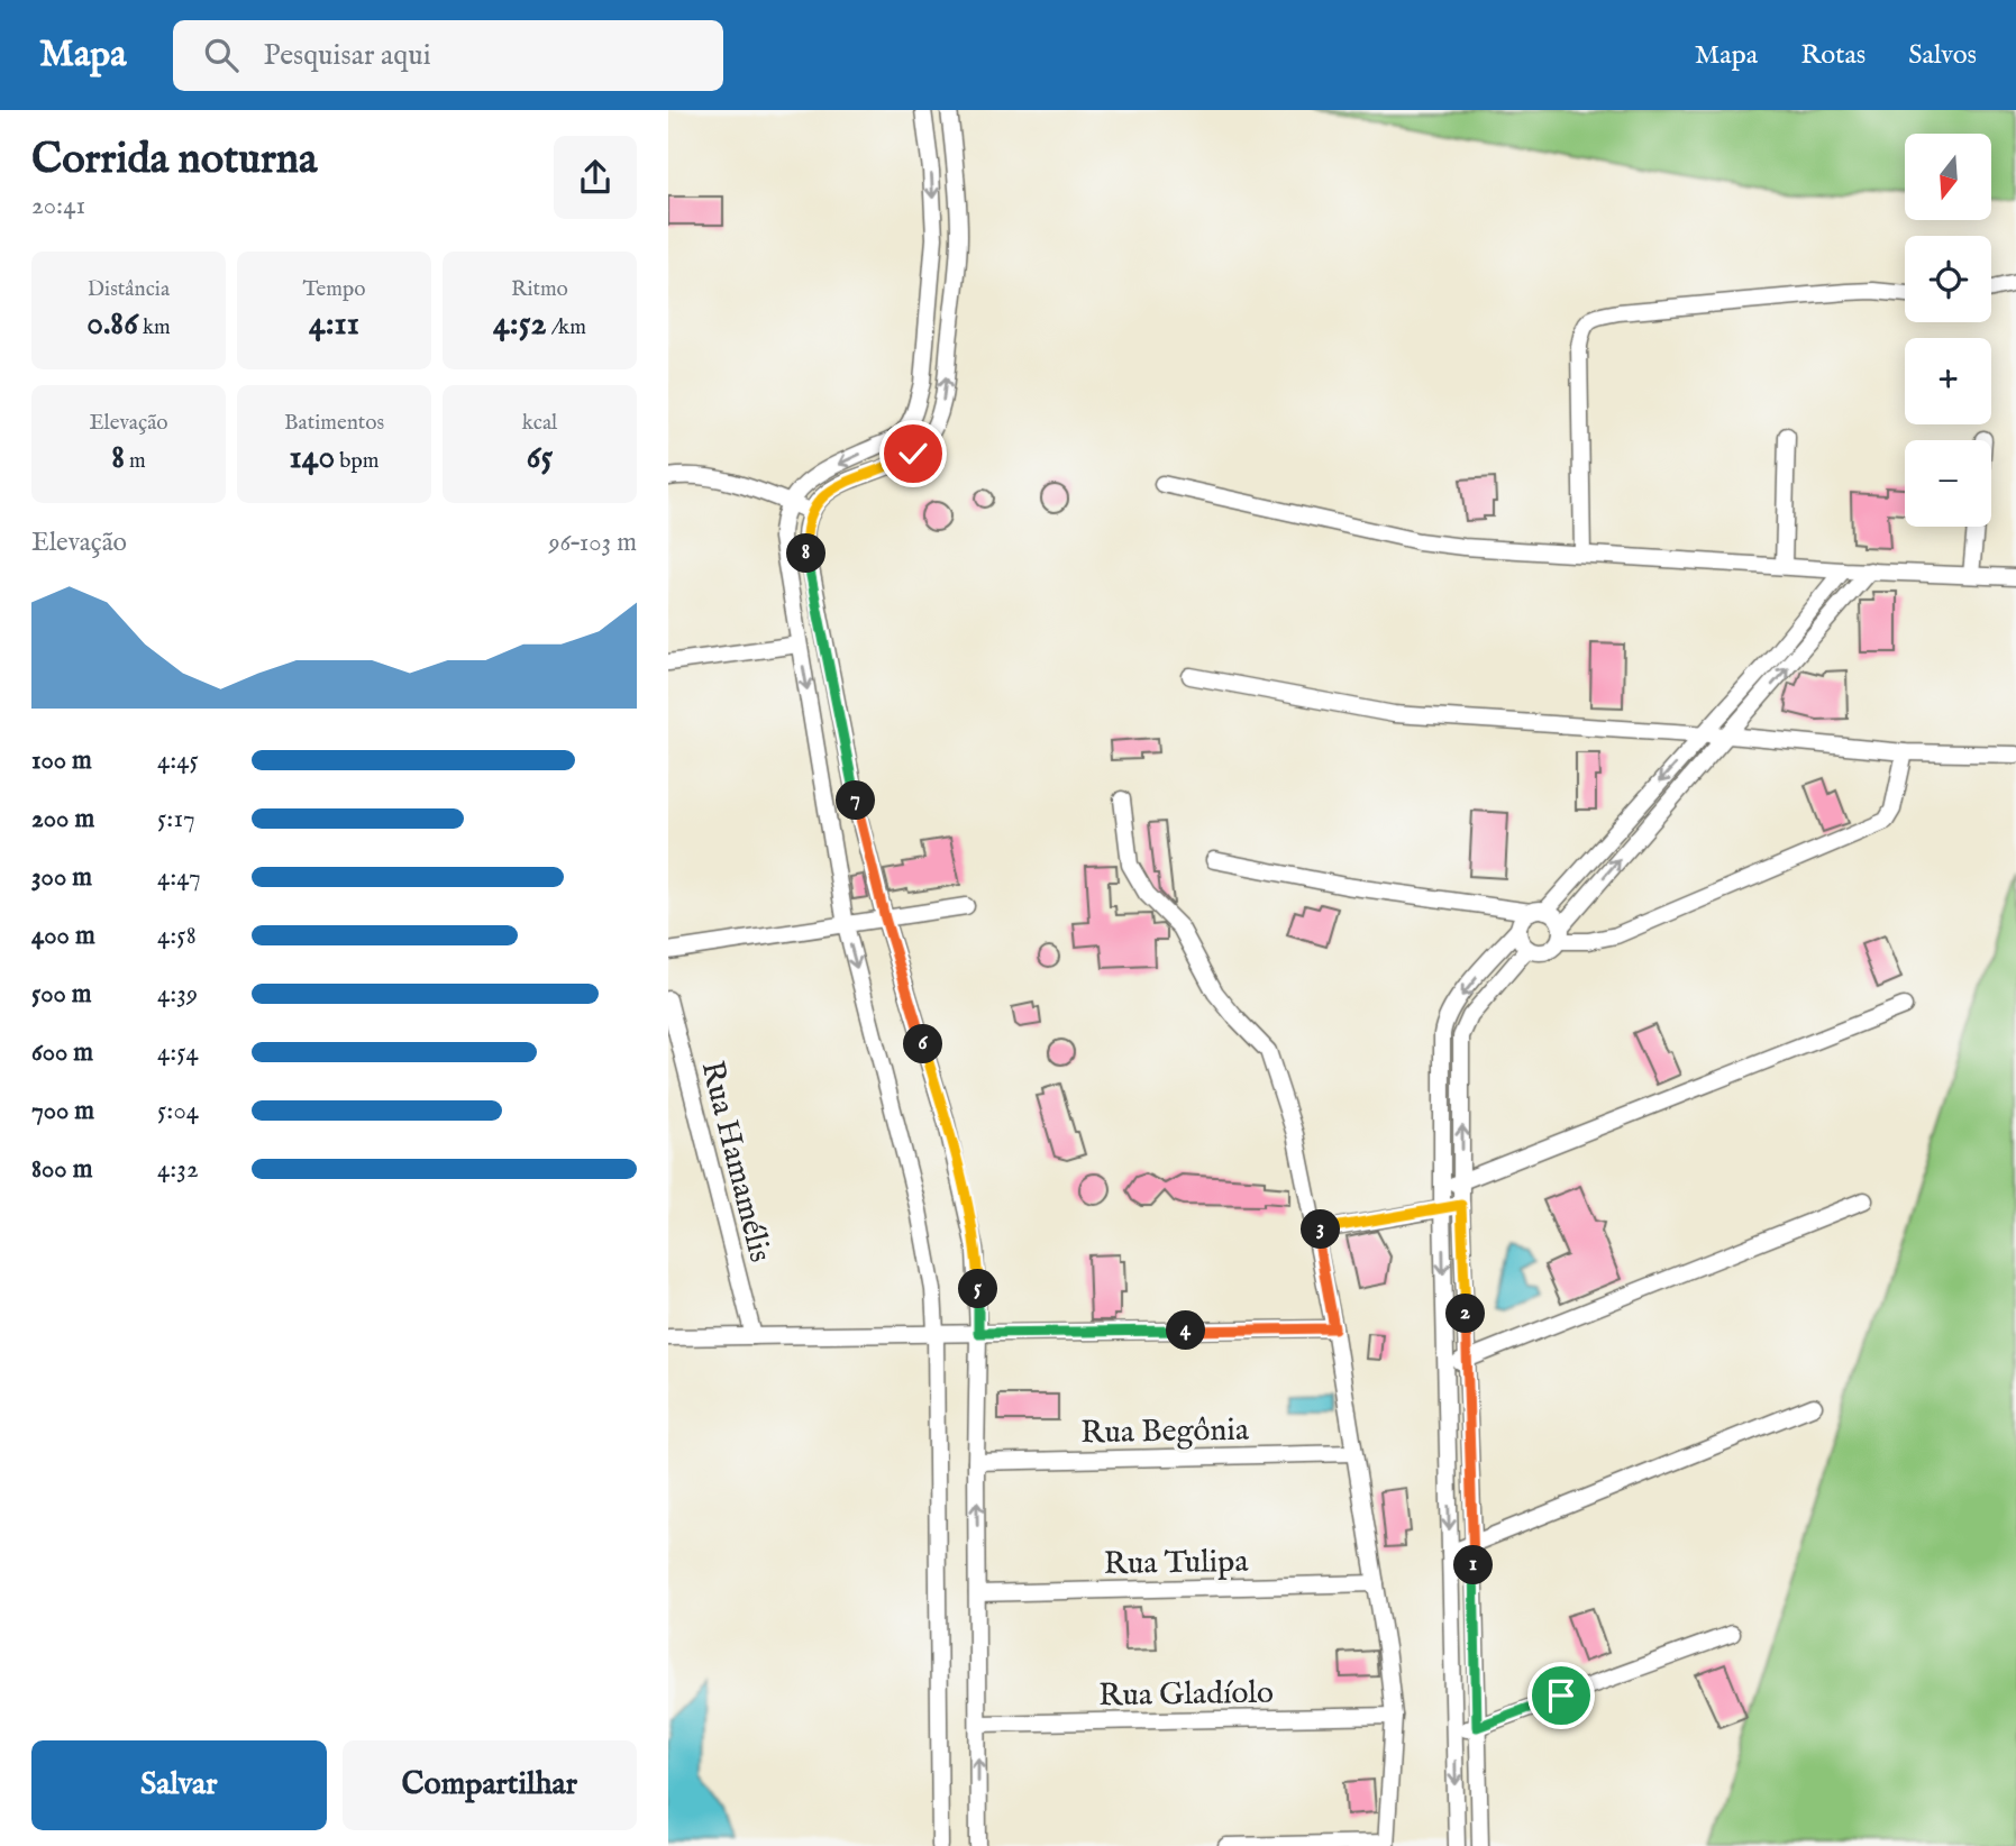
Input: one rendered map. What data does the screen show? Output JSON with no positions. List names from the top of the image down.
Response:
{
  "streets": {
    "street": [
      "Rua Hamamélis",
      "Rua Begônia",
      "Rua Tulipa",
      "Rua Gladíolo"
    ]
  },
  "north": "bottom",
  "page": {
    "header": "Mapa",
    "search": "Pesquisar aqui",
    "nav": ["Mapa", "Rotas", "Salvos"],
    "heading": ["Corrida noturna", "20:41"],
    "map_buttons": ["+", "−"],
    "stats": [
      ["Distância", "0.86 km"],
      ["Tempo", "4:11"],
      ["Ritmo", "4:52 /km"],
      ["Elevação", "8 m"],
      ["Batimentos", "140 bpm"],
      ["kcal", "65"]
    ],
    "chart": ["Elevação", "96–103 m"],
    "pins": [
      "8",
      "7",
      "6",
      "3",
      "5",
      "2",
      "4",
      "1"
    ],
    "list": [
      {
        "name": "100 m",
        "note": "4:45"
      },
      {
        "name": "200 m",
        "note": "5:17"
      },
      {
        "name": "300 m",
        "note": "4:47"
      },
      {
        "name": "400 m",
        "note": "4:58"
      },
      {
        "name": "500 m",
        "note": "4:39"
      },
      {
        "name": "600 m",
        "note": "4:54"
      },
      {
        "name": "700 m",
        "note": "5:04"
      },
      {
        "name": "800 m",
        "note": "4:32"
      }
    ],
    "buttons": ["Salvar", "Compartilhar"]
  }
}
